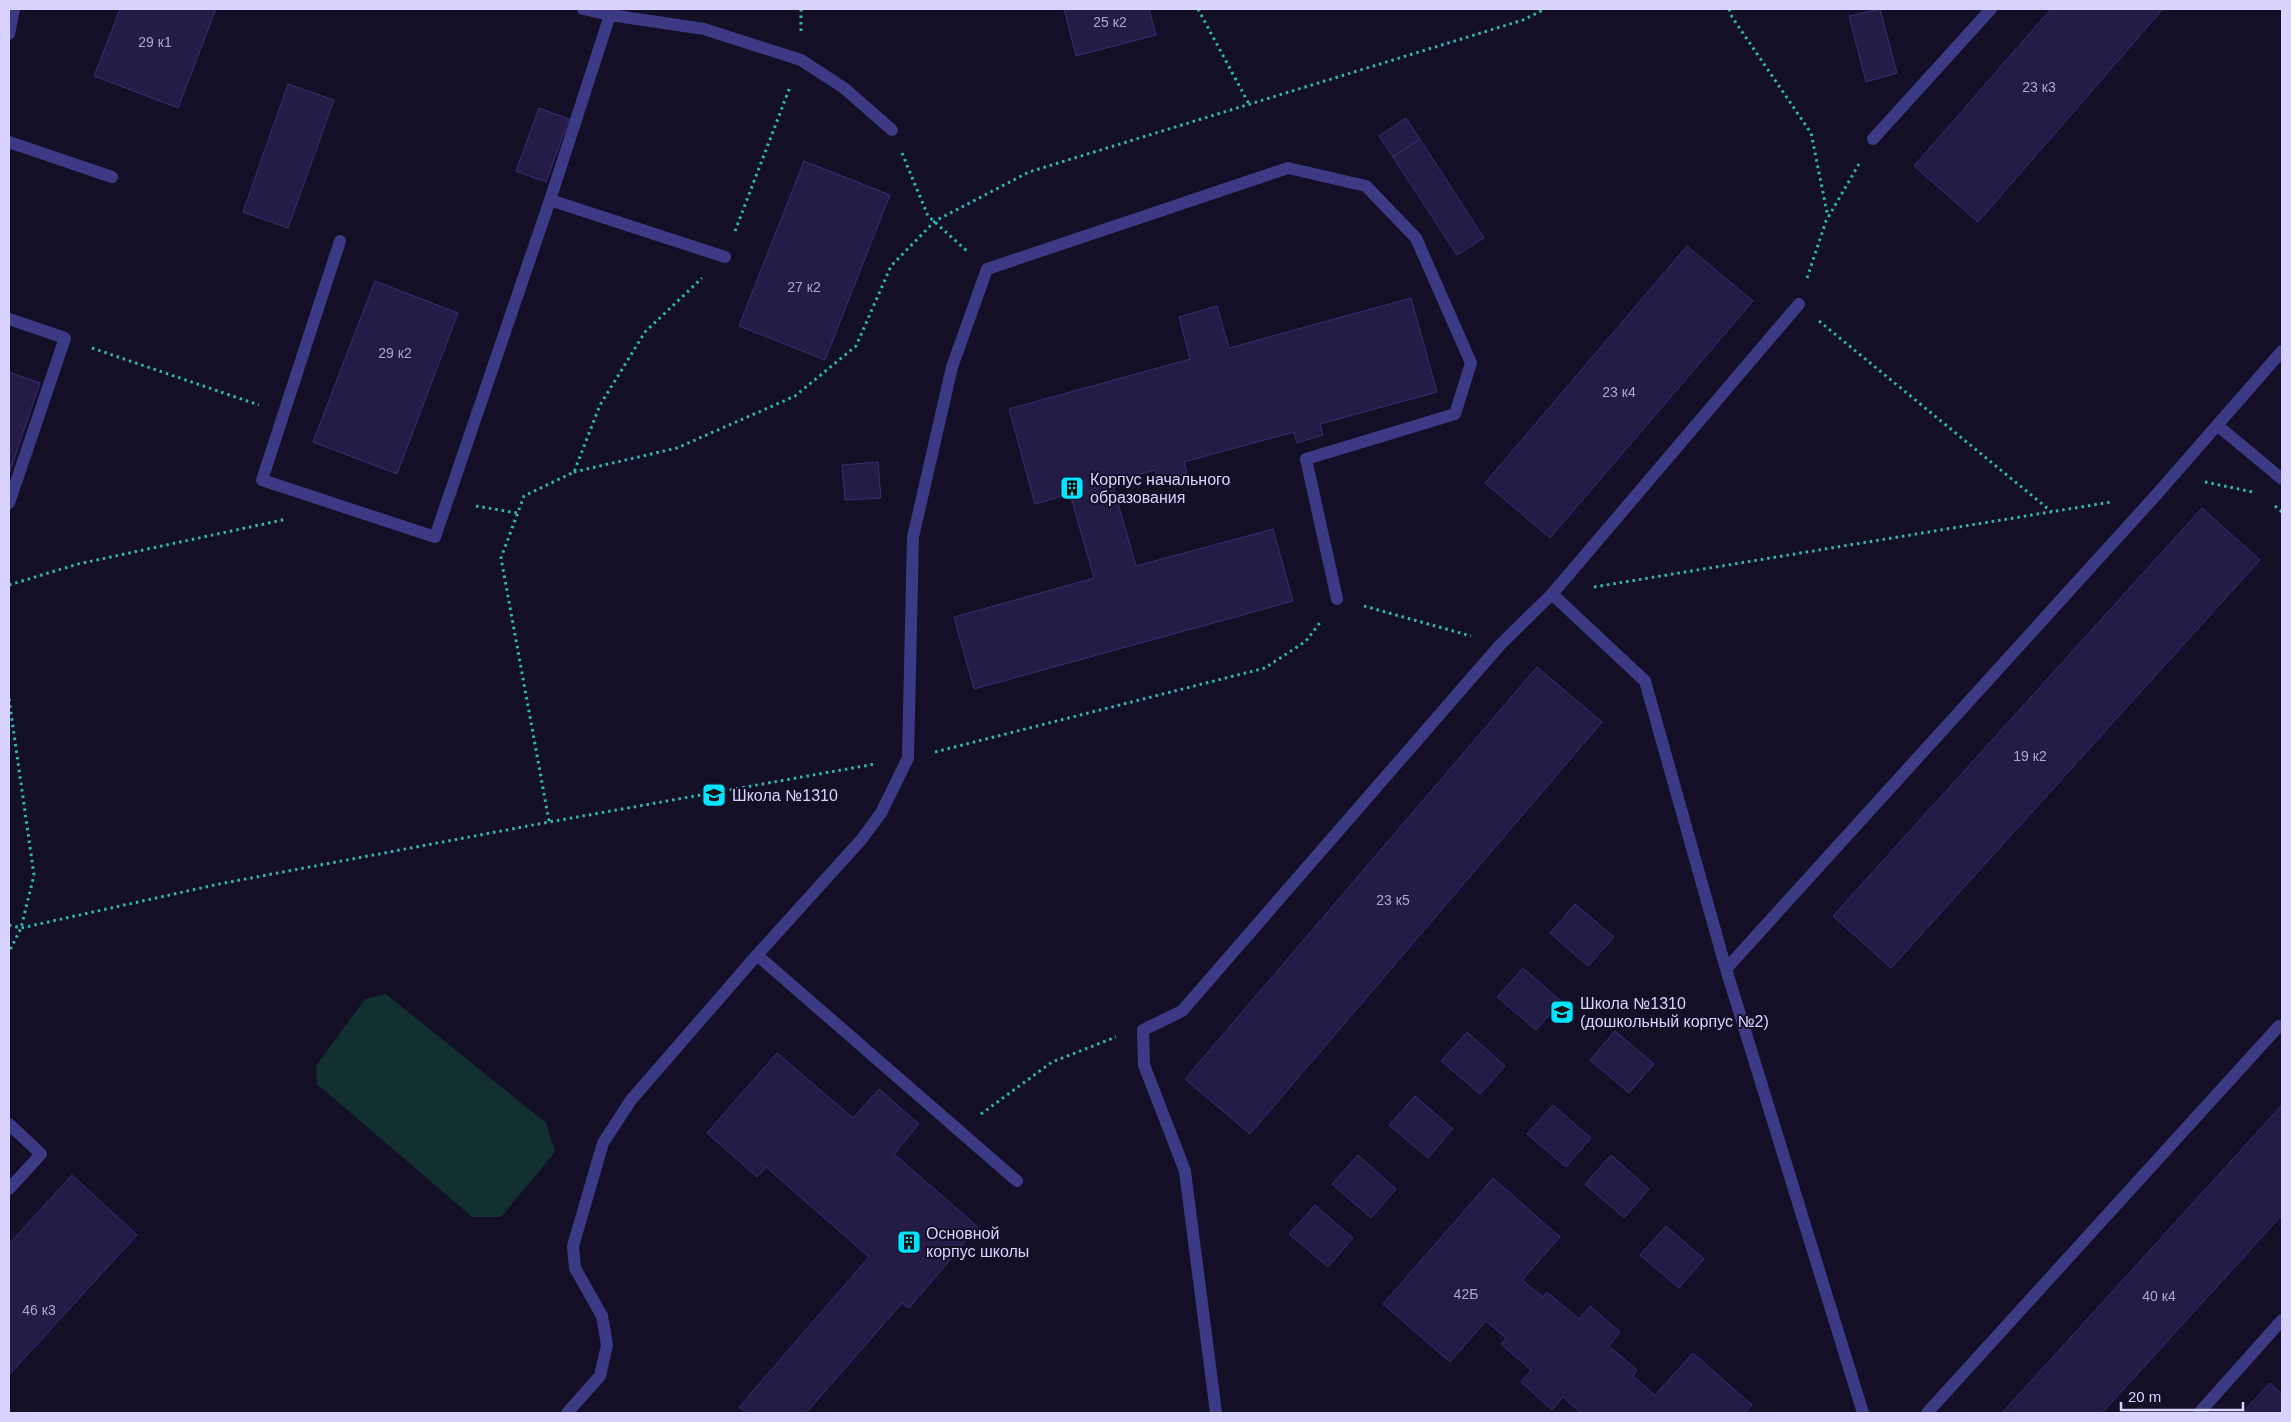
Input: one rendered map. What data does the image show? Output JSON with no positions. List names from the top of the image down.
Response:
{
  "places": {
    "building": ["Корпус начального образования", "Основной корпус школы"],
    "school or university": ["Школа №1310", "Школа №1310 (дошкольный корпус №2)"]
  },
  "house_numbers": [
    "25 к2",
    "29 к1",
    "23 к3",
    "27 к2",
    "29 к2",
    "23 к4",
    "19 к2",
    "23 к5",
    "42Б",
    "40 к4",
    "46 к3"
  ],
  "scale_bar": "20 m"
}
